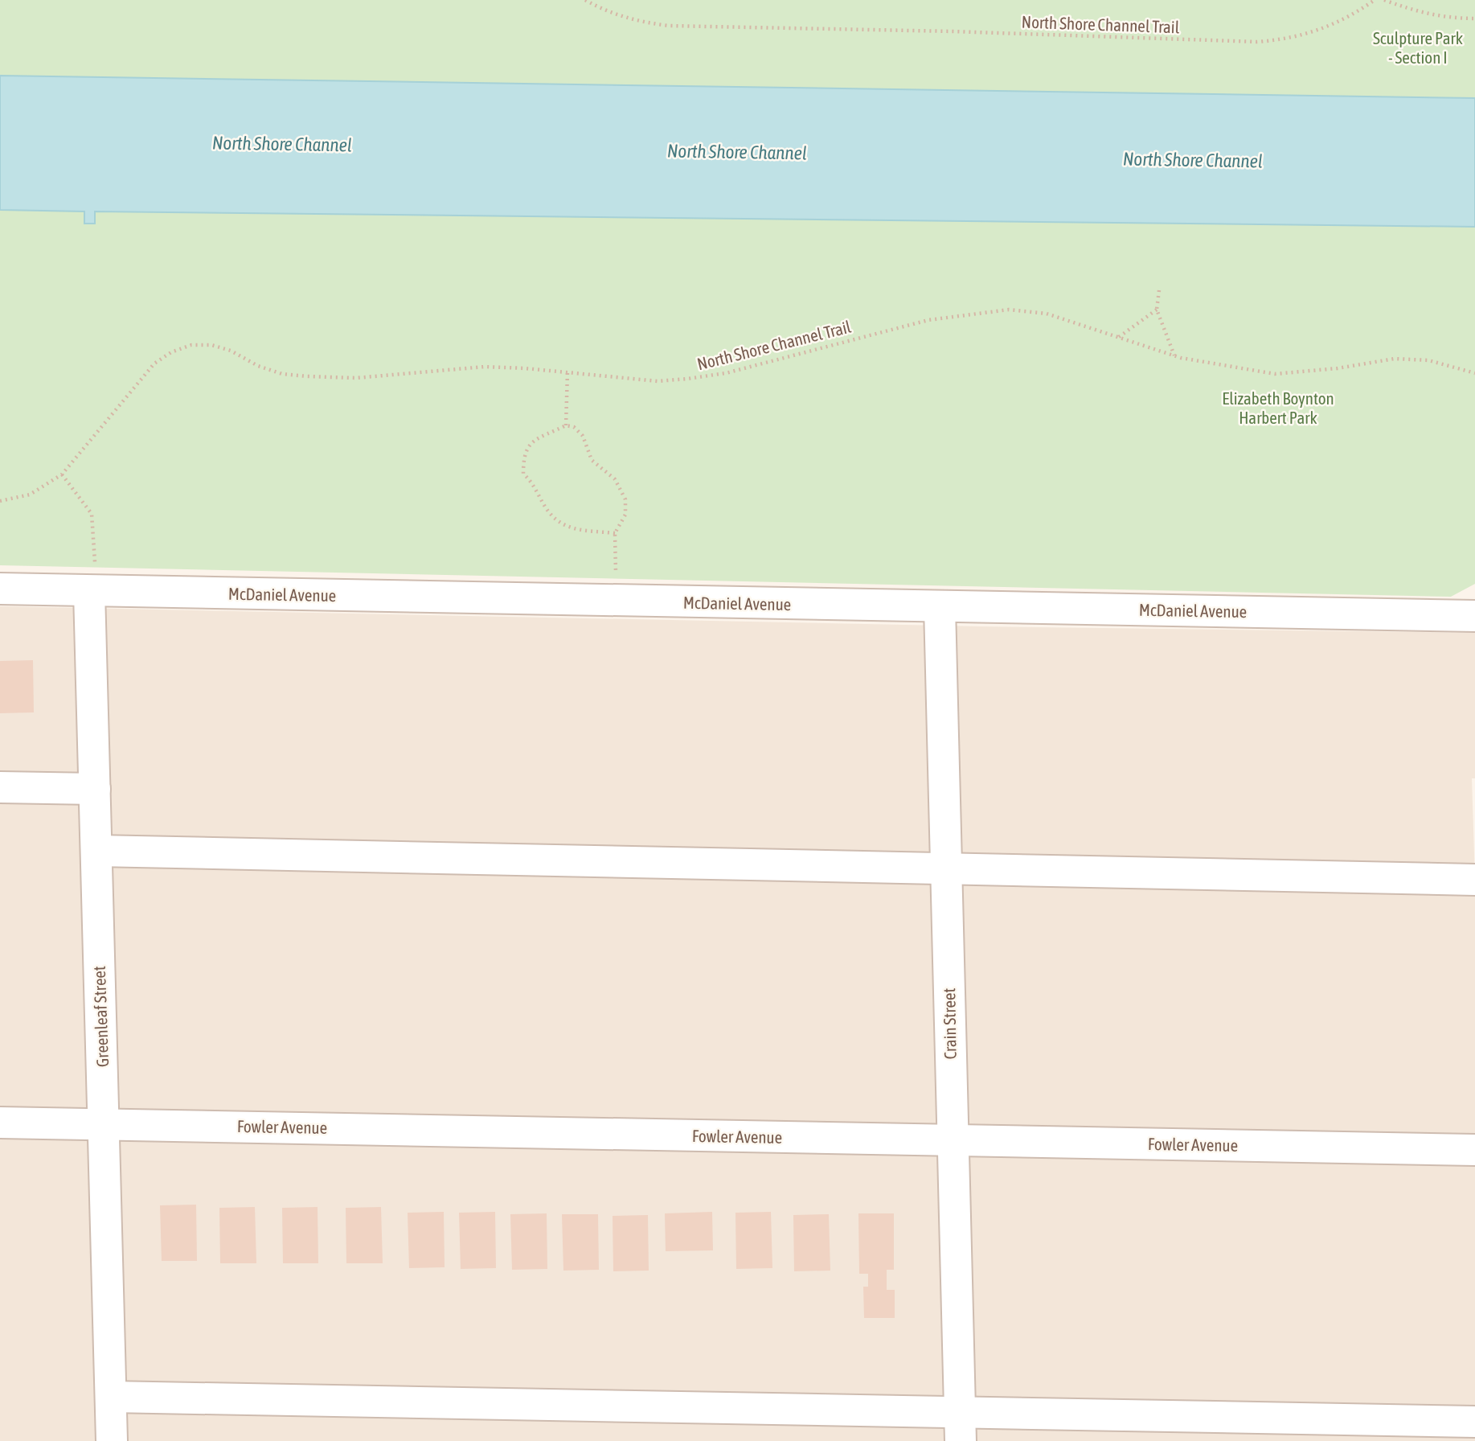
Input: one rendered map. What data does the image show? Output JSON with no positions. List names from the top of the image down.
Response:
{
  "streets": {
    "street": [
      "McDaniel Avenue",
      "Greenleaf Street",
      "Crain Street",
      "Fowler Avenue"
    ],
    "path": ["North Shore Channel Trail"]
  },
  "crossings": [
    ["McDaniel Avenue", "Greenleaf Street"],
    ["McDaniel Avenue", "Crain Street"],
    ["Greenleaf Street", "Fowler Avenue"],
    ["Crain Street", "Fowler Avenue"]
  ],
  "water": ["North Shore Channel"],
  "parks": ["Sculpture Park - Section I", "Elizabeth Boynton Harbert Park"]
}
